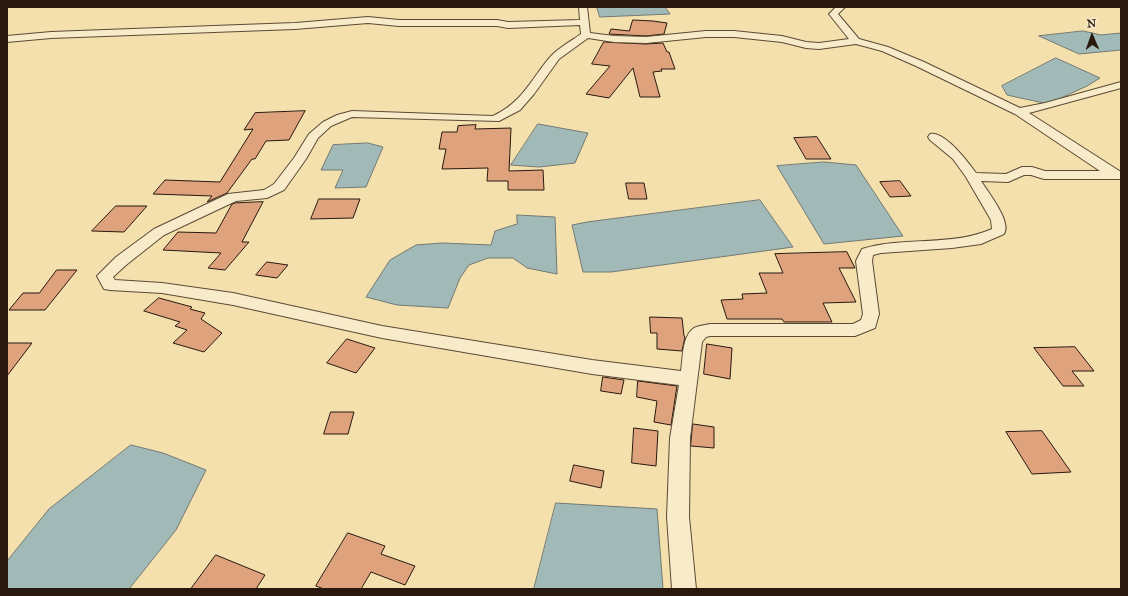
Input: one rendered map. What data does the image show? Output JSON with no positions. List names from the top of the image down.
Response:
{
  "north": "top"
}
